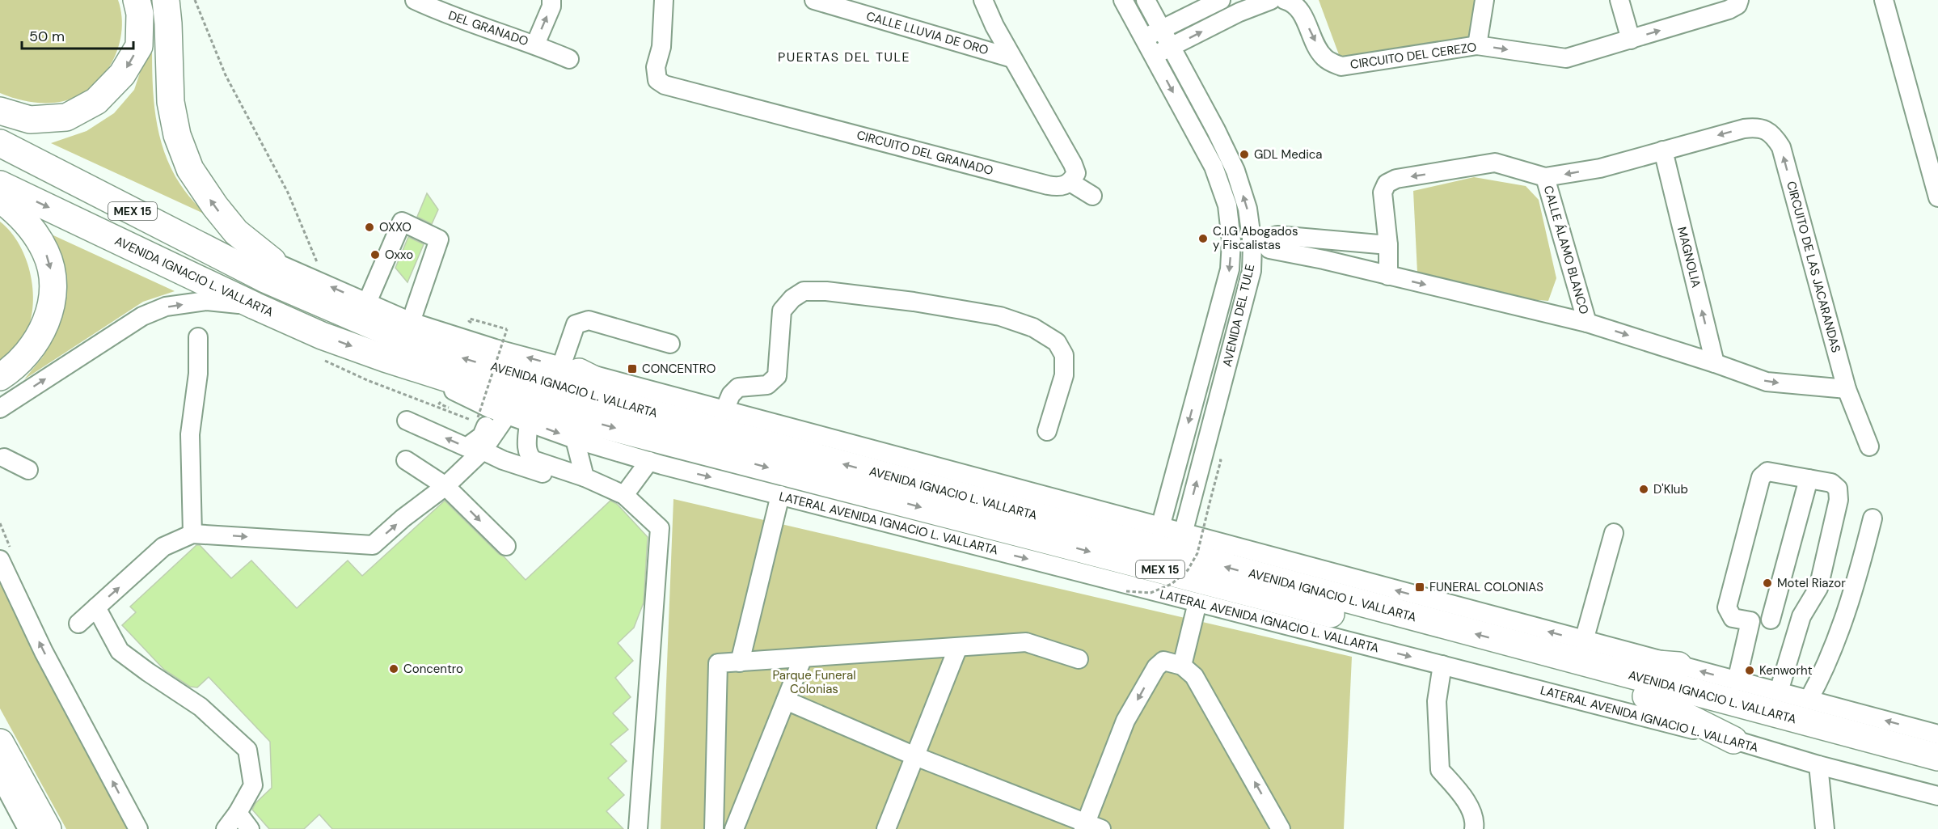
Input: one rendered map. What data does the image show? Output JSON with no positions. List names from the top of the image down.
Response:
{
  "streets": {
    "highway": ["MEX 15", "AVENIDA IGNACIO L. VALLARTA"],
    "street": [
      "DEL GRANADO",
      "CALLE LLUVIA DE ORO",
      "CIRCUITO DEL CEREZO",
      "CIRCUITO DEL GRANADO",
      "CALLE ÁLAMO BLANCO",
      "MAGNOLIA",
      "CIRCUITO DE LAS JACARANDAS",
      "AVENIDA DEL TULE",
      "LATERAL AVENIDA IGNACIO L. VALLARTA"
    ]
  },
  "crossings": [
    ["CALLE ÁLAMO BLANCO", "CIRCUITO DE LAS JACARANDAS"],
    ["MAGNOLIA", "CIRCUITO DE LAS JACARANDAS"],
    ["AVENIDA IGNACIO L. VALLARTA", "LATERAL AVENIDA IGNACIO L. VALLARTA"]
  ],
  "one_way": ["CIRCUITO DEL CEREZO", "MAGNOLIA"],
  "districts": ["PUERTAS DEL TULE"],
  "parks": ["Parque Funeral Colonias"],
  "places": {
    "other": [
      "GDL Medica",
      "OXXO",
      "C.I.G Abogados y Fiscalistas",
      "Oxxo",
      "D'Klub",
      "Motel Riazor",
      "Concentro",
      "Kenworht"
    ],
    "transit": ["CONCENTRO", "FUNERAL COLONIAS"]
  },
  "scale_bar": "50 m"
}
